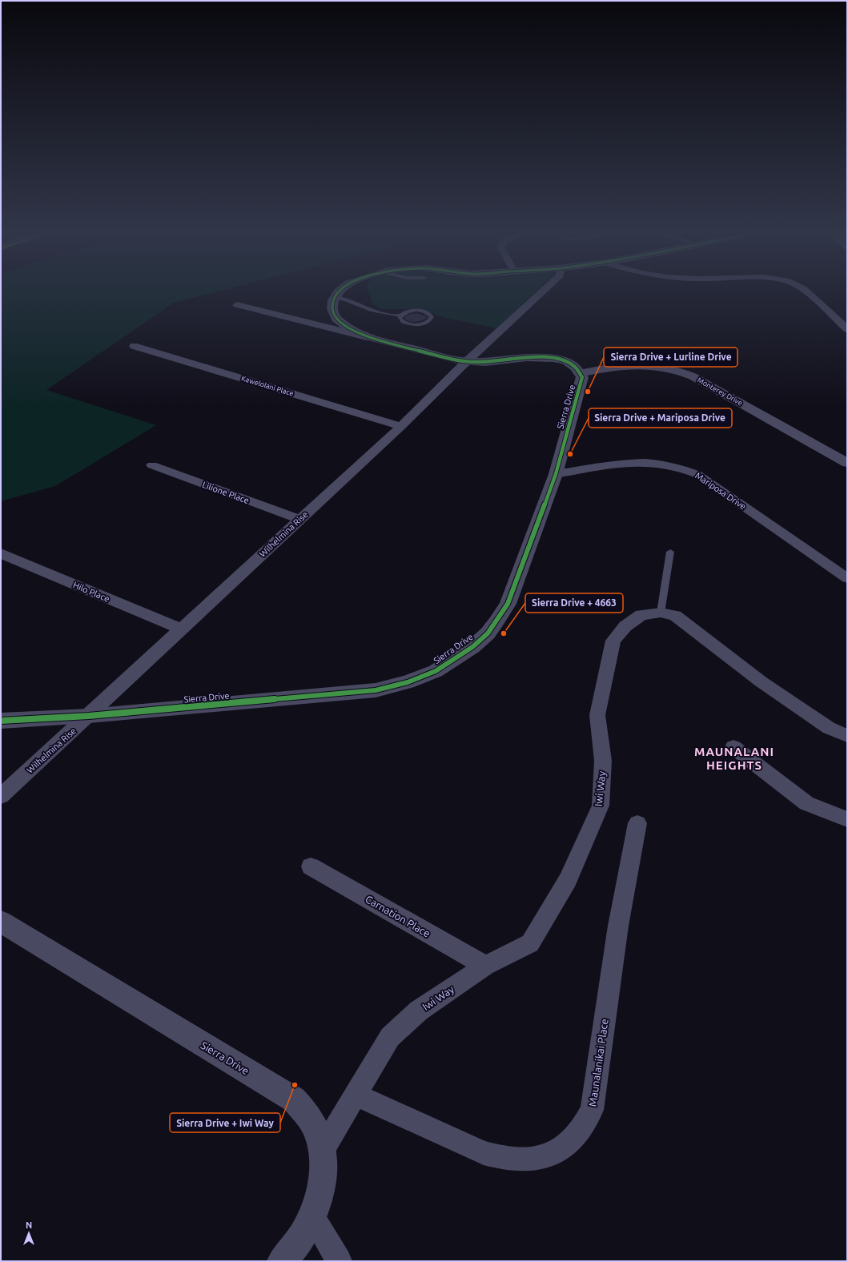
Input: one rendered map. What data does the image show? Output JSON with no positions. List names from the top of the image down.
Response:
{
  "streets": {
    "street": [
      "Kawelolani Place",
      "Monterey Drive",
      "Sierra Drive",
      "Mariposa Drive",
      "Lilione Place",
      "Wilhelmina Rise",
      "Hilo Place",
      "Iwi Way",
      "Carnation Place",
      "Maunalanikai Place"
    ]
  },
  "crossings": [
    ["Kawelolani Place", "Wilhelmina Rise"],
    ["Monterey Drive", "Sierra Drive"],
    ["Sierra Drive", "Mariposa Drive"],
    ["Sierra Drive", "Wilhelmina Rise"],
    ["Sierra Drive", "Iwi Way"],
    ["Lilione Place", "Wilhelmina Rise"],
    ["Wilhelmina Rise", "Hilo Place"],
    ["Iwi Way", "Carnation Place"],
    ["Iwi Way", "Maunalanikai Place"]
  ],
  "districts": ["MAUNALANI HEIGHTS"],
  "places": [
    "Sierra Drive + Lurline Drive",
    "Sierra Drive + Mariposa Drive",
    "Sierra Drive + 4663",
    "Sierra Drive + Iwi Way"
  ],
  "north": "top"
}
